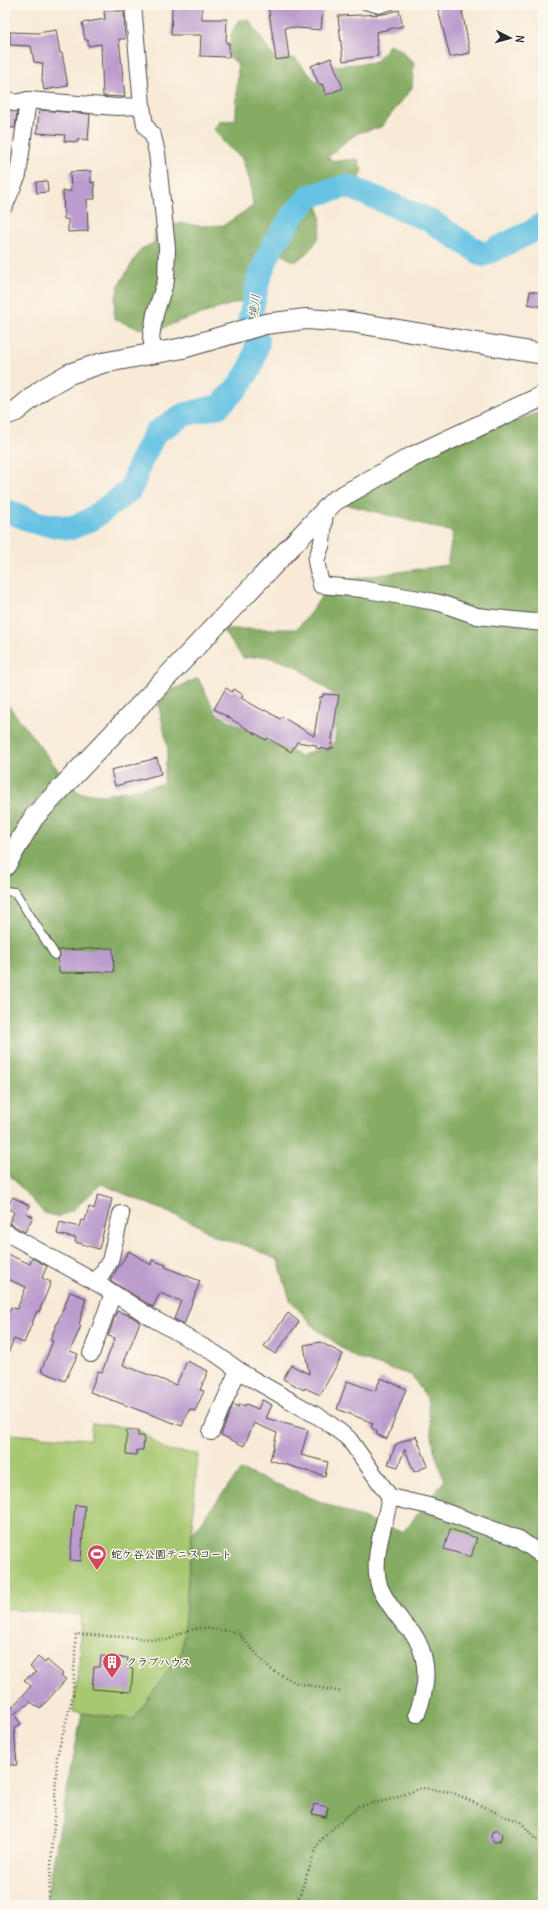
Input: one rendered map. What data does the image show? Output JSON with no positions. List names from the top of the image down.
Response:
{
  "water": ["境川"],
  "places": {
    "sports": ["蛇ケ谷公園テニスコート"],
    "building": ["クラブハウス"]
  },
  "north": "right"
}
